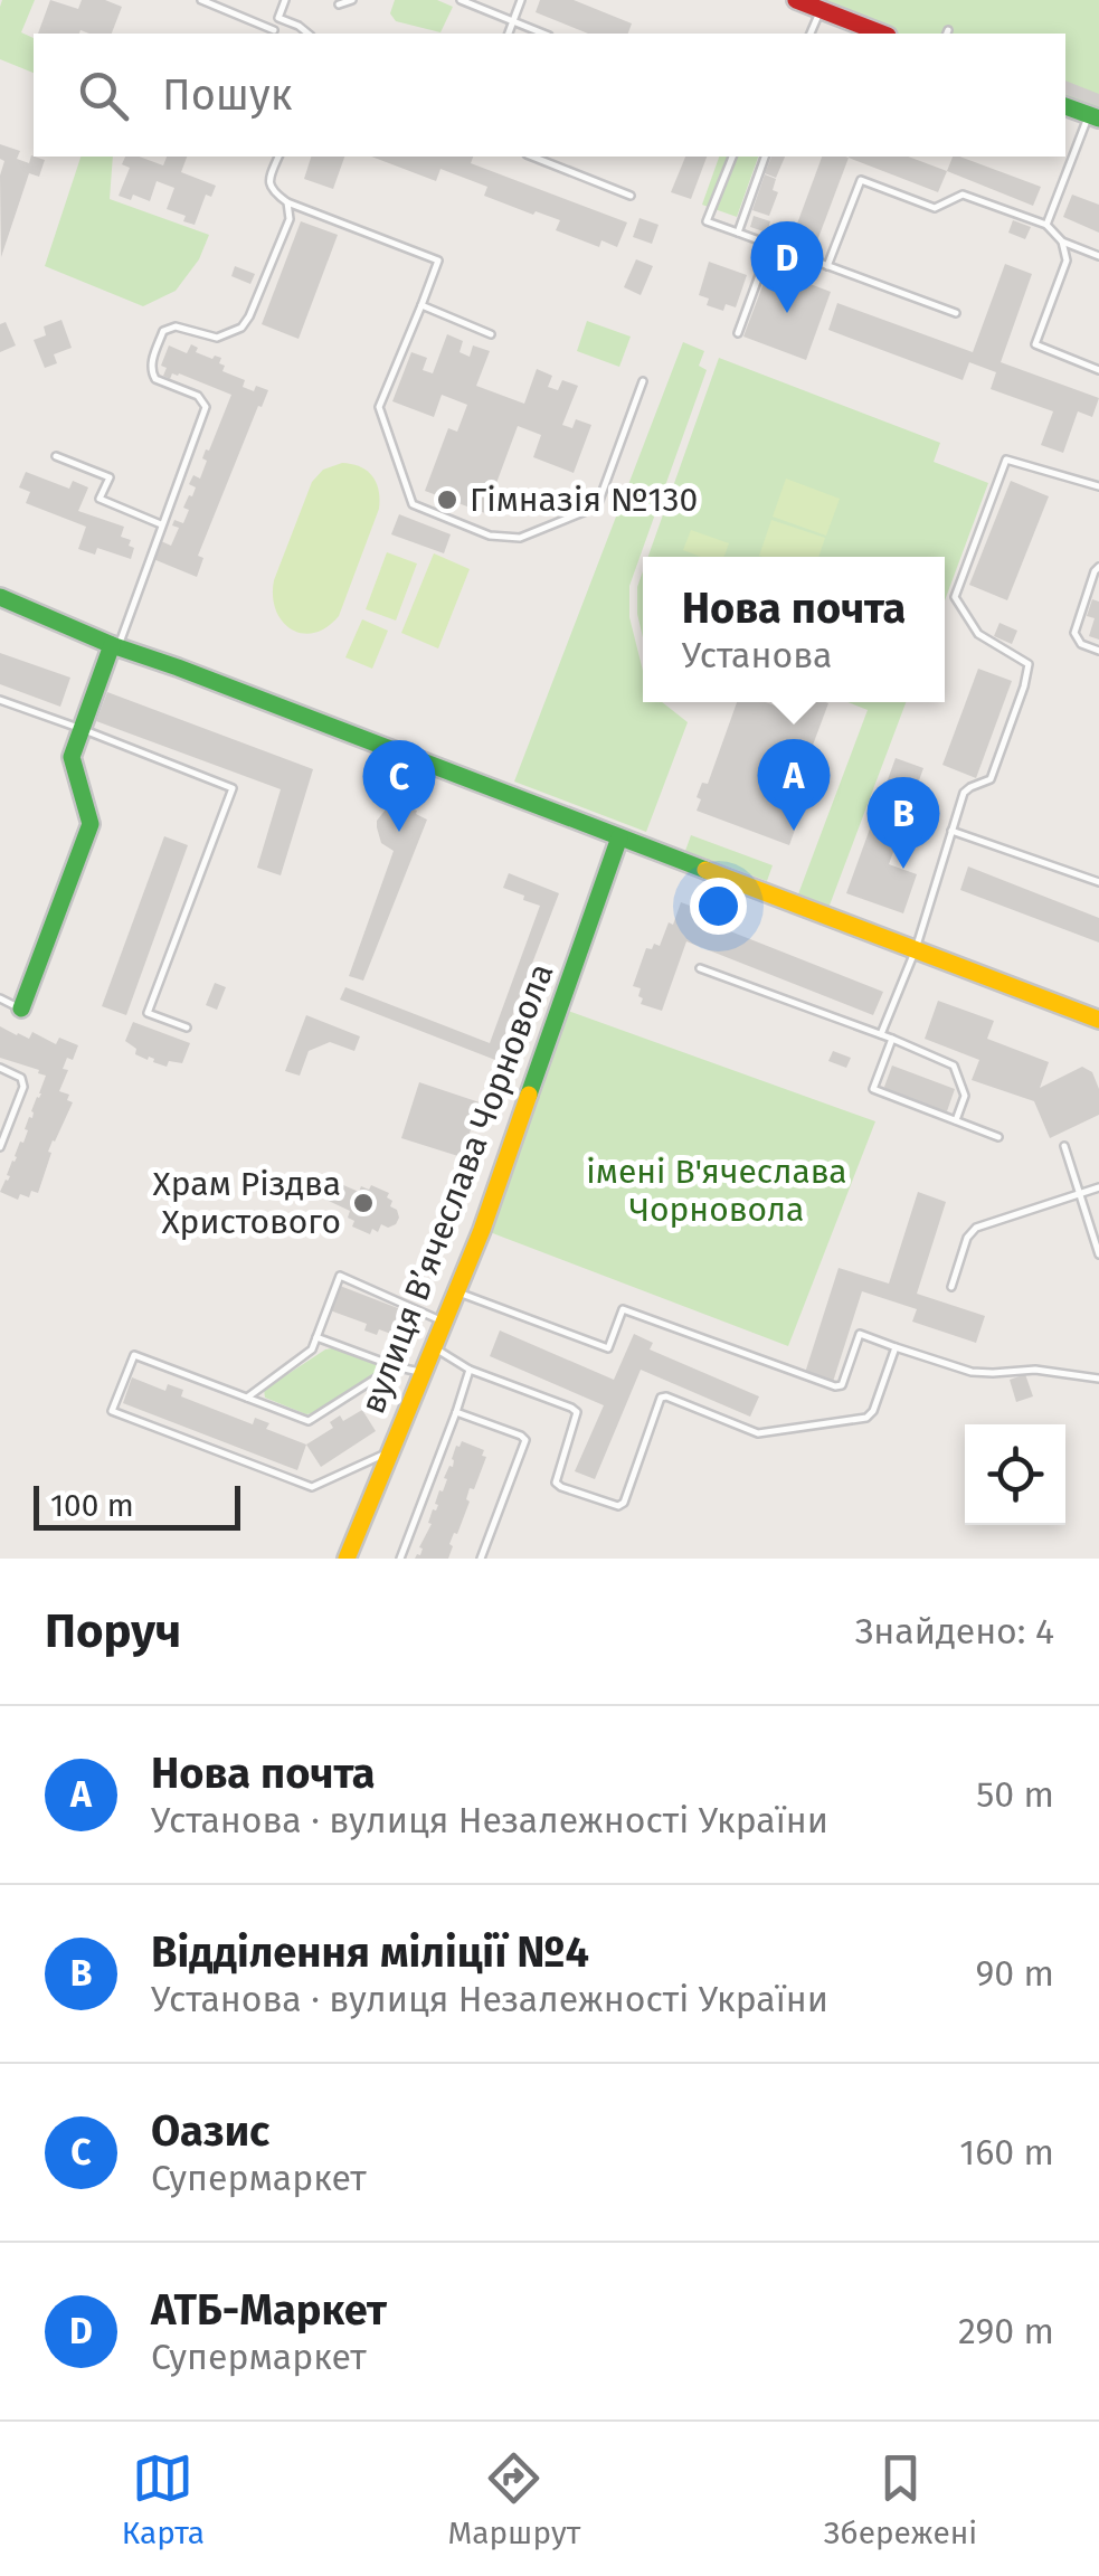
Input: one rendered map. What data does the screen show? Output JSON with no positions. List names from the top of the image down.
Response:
{
  "streets": {
    "street": ["вулиця Вʼячеслава Чорновола"]
  },
  "parks": ["імені В'ячеслава Чорновола"],
  "places": ["Гімназія №130", "Храм Різдва Христового"],
  "scale_bar": "100 m",
  "page": {
    "search": "Пошук",
    "pins": [
      "D",
      "A",
      "C",
      "B"
    ],
    "popup": ["Нова почта", "Установа"],
    "scale": "100 m",
    "heading": ["Поруч", "Знайдено: 4"],
    "list": [
      {
        "mark": "A",
        "name": "Нова почта",
        "note": "Установа · вулиця Незалежності України",
        "value": "50 m"
      },
      {
        "mark": "B",
        "name": "Відділення міліції №4",
        "note": "Установа · вулиця Незалежності України",
        "value": "90 m"
      },
      {
        "mark": "C",
        "name": "Оазис",
        "note": "Супермаркет",
        "value": "160 m"
      },
      {
        "mark": "D",
        "name": "АТБ-Маркет",
        "note": "Супермаркет",
        "value": "290 m"
      }
    ],
    "nav": ["Карта", "Маршрут", "Збережені"]
  }
}
